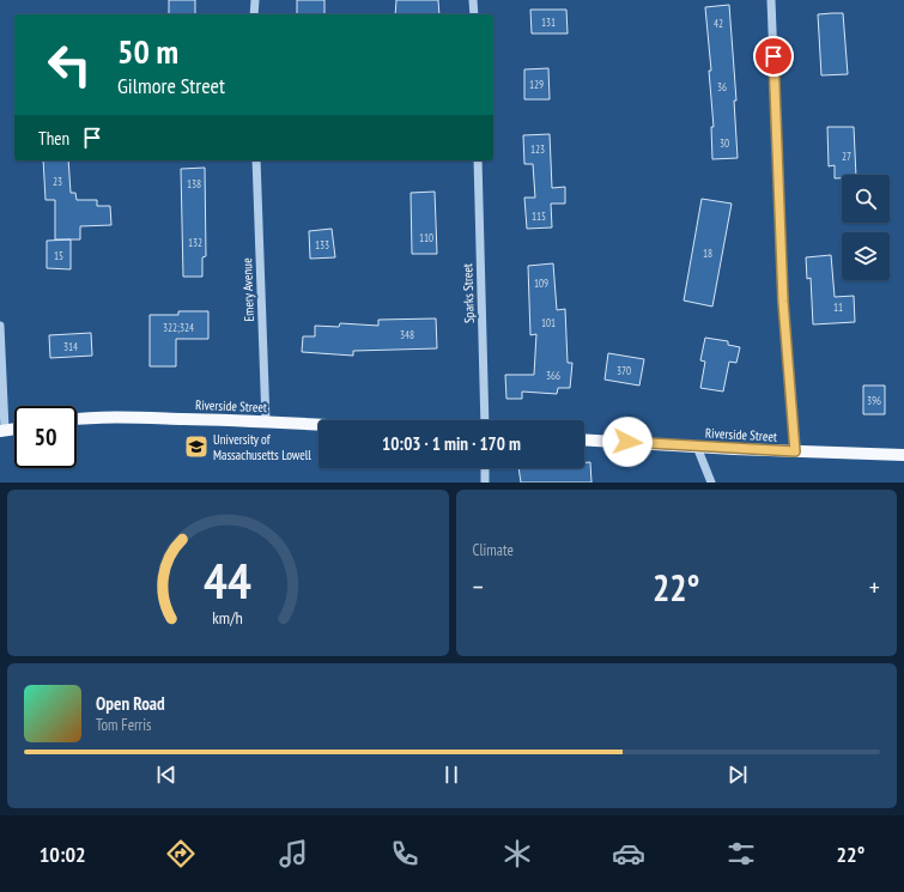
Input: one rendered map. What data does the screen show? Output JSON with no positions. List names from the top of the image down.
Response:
{
  "streets": {
    "main road": ["Riverside Street"],
    "street": ["Emery Avenue", "Sparks Street"]
  },
  "crossings": [
    ["Emery Avenue", "Riverside Street"]
  ],
  "places": {
    "school or university": ["University of Massachusetts Lowell"]
  },
  "house_numbers": [
    "131",
    "42",
    "129",
    "36",
    "30",
    "123",
    "27",
    "23",
    "138",
    "115",
    "110",
    "132",
    "133",
    "18",
    "15",
    "109",
    "11",
    "101",
    "322;324",
    "348",
    "314",
    "370",
    "366",
    "396"
  ],
  "page": {
    "turn": ["50 m", "Gilmore Street"],
    "then": "Then",
    "limit": "50",
    "trip": "10:03 · 1 min · 170 m",
    "tile": "Climate",
    "heat": ["−", "22°", "+"],
    "song": ["Open Road", "Tom Ferris"],
    "tabs": ["10:02", "22°"],
    "gauge": ["44", "km/h"]
  }
}
